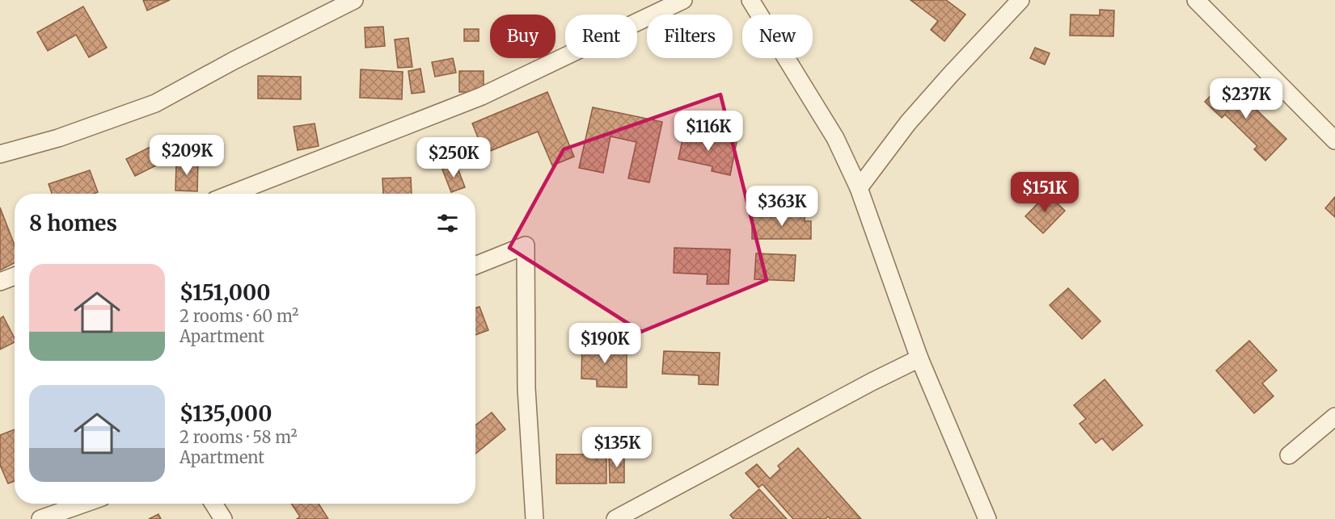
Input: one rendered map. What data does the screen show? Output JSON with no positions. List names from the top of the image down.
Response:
{
  "page": {
    "chip": [
      "Buy",
      "Rent",
      "Filters",
      "New"
    ],
    "price": [
      "$237K",
      "$116K",
      "$209K",
      "$250K",
      "$151K",
      "$363K",
      "$190K",
      "$135K"
    ],
    "heading": "8 homes",
    "list": [
      {
        "name": "$151,000",
        "note": "2 rooms · 60 m² · Apartment"
      },
      {
        "name": "$135,000",
        "note": "2 rooms · 58 m² · Apartment"
      }
    ]
  }
}
